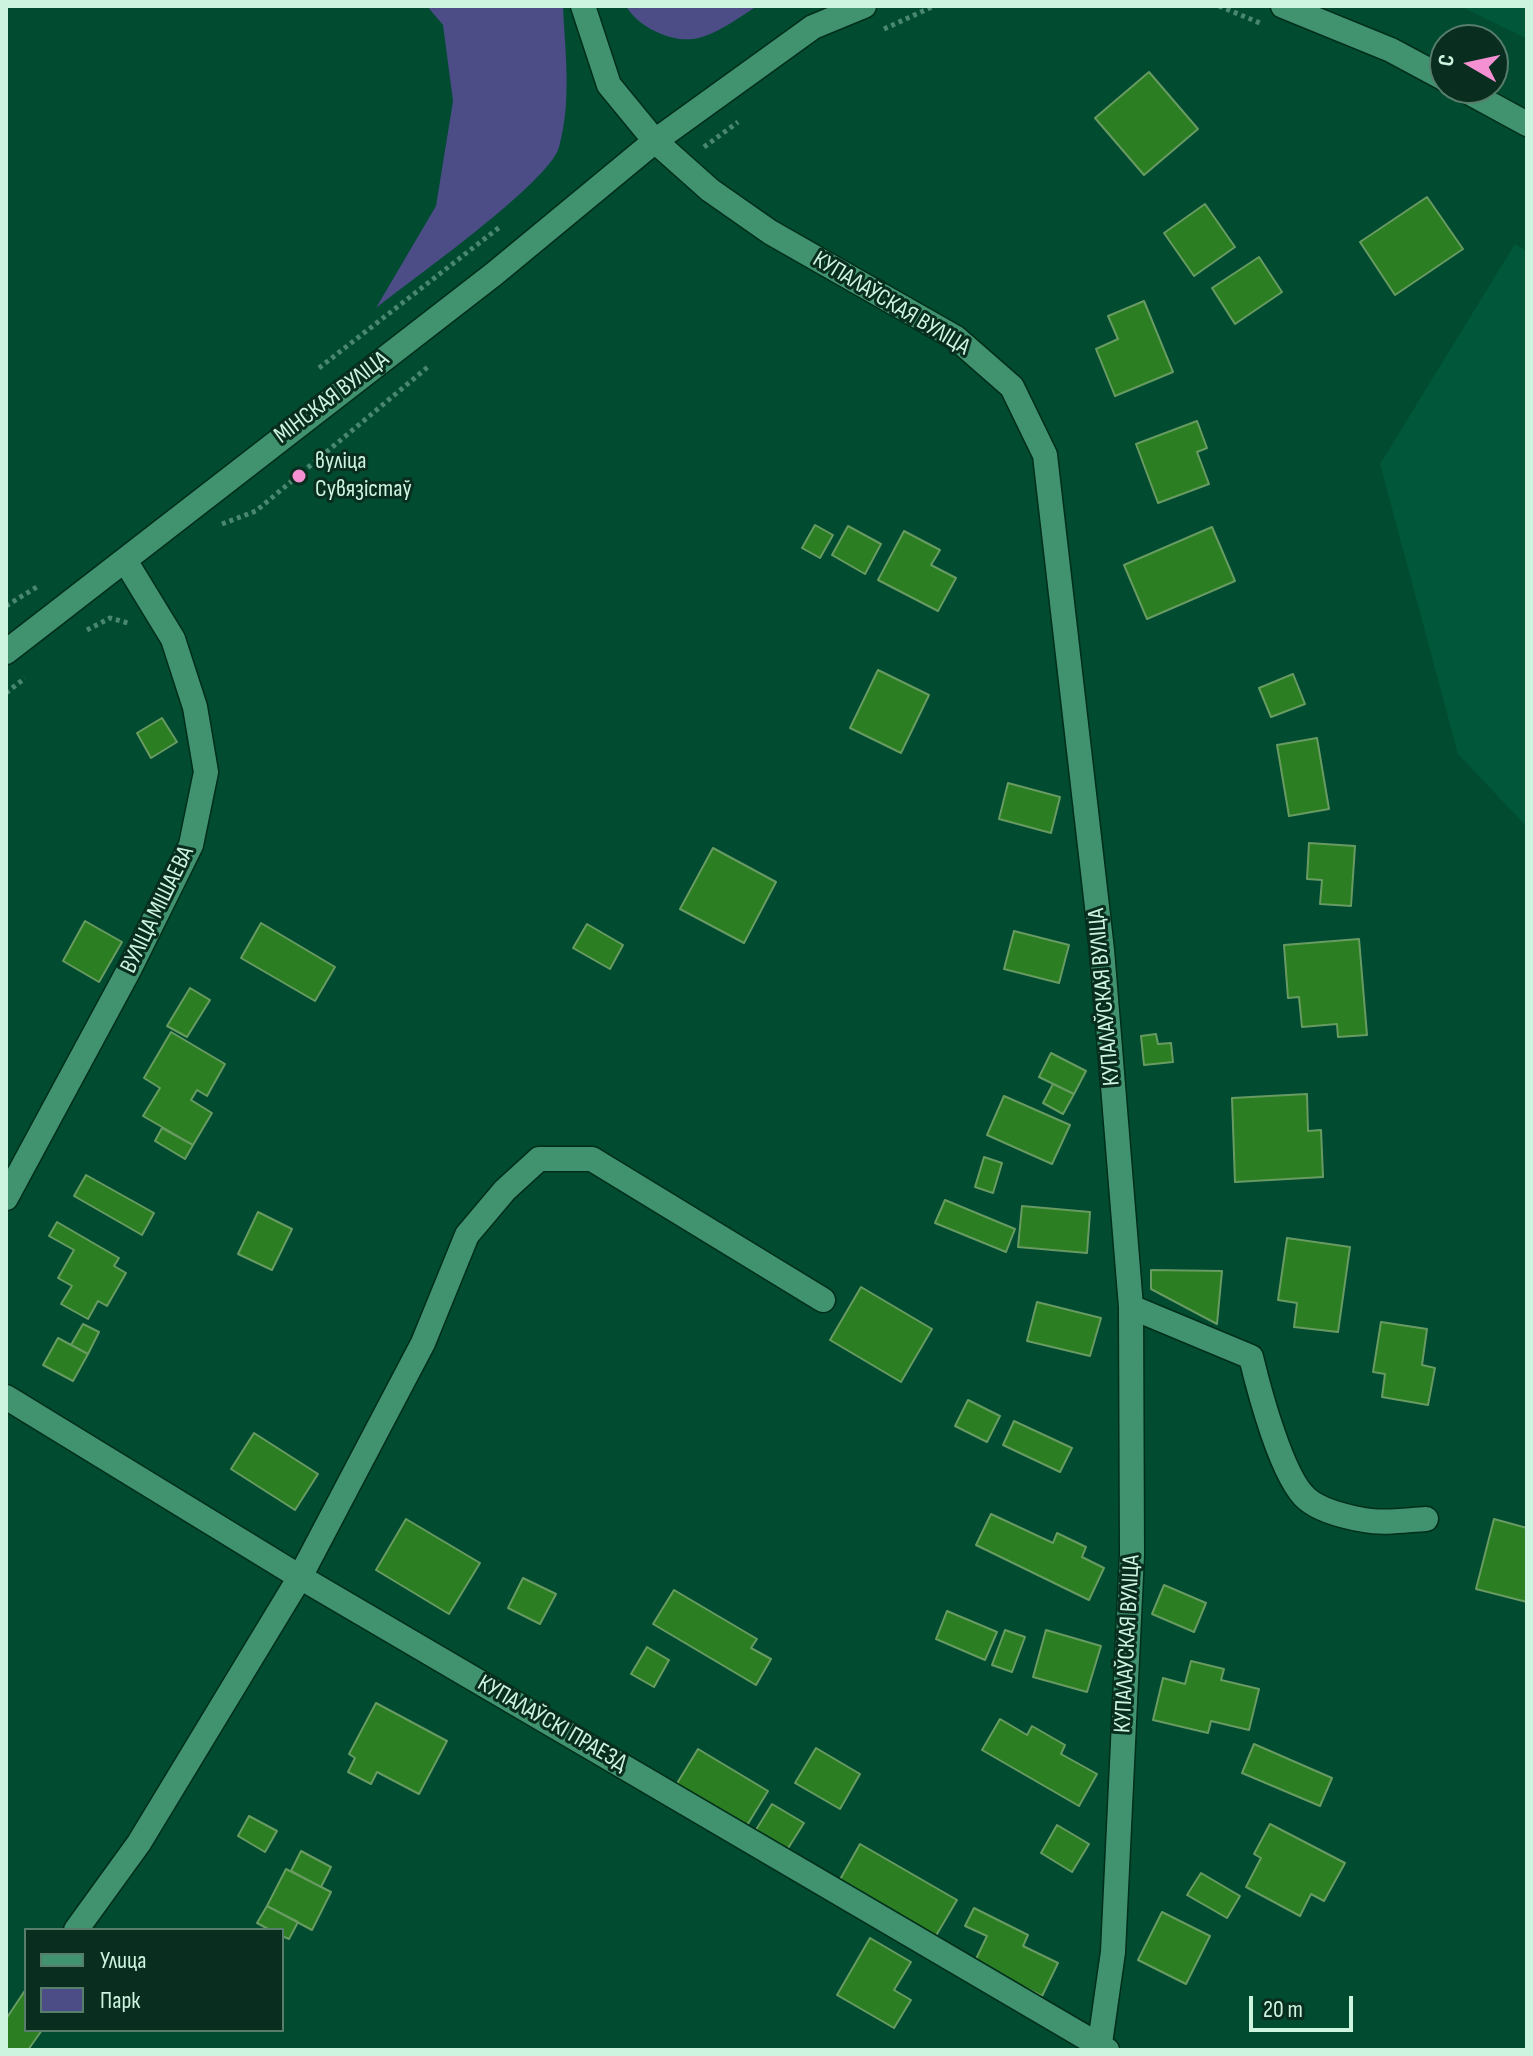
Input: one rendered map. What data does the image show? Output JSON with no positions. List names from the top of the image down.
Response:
{
  "streets": {
    "street": [
      "КУПАЛАЎСКАЯ ВУЛІЦА",
      "МІНСКАЯ ВУЛІЦА",
      "ВУЛІЦА МІШАЕВА",
      "КУПАЛАЎСКІ ПРАЕЗД"
    ]
  },
  "crossings": [
    ["КУПАЛАЎСКАЯ ВУЛІЦА", "МІНСКАЯ ВУЛІЦА"],
    ["КУПАЛАЎСКАЯ ВУЛІЦА", "КУПАЛАЎСКІ ПРАЕЗД"],
    ["МІНСКАЯ ВУЛІЦА", "ВУЛІЦА МІШАЕВА"]
  ],
  "places": ["вуліца Сувязістаў"],
  "legend": ["Улица", "Парк"],
  "scale_bar": "20 m",
  "north": "left"
}
